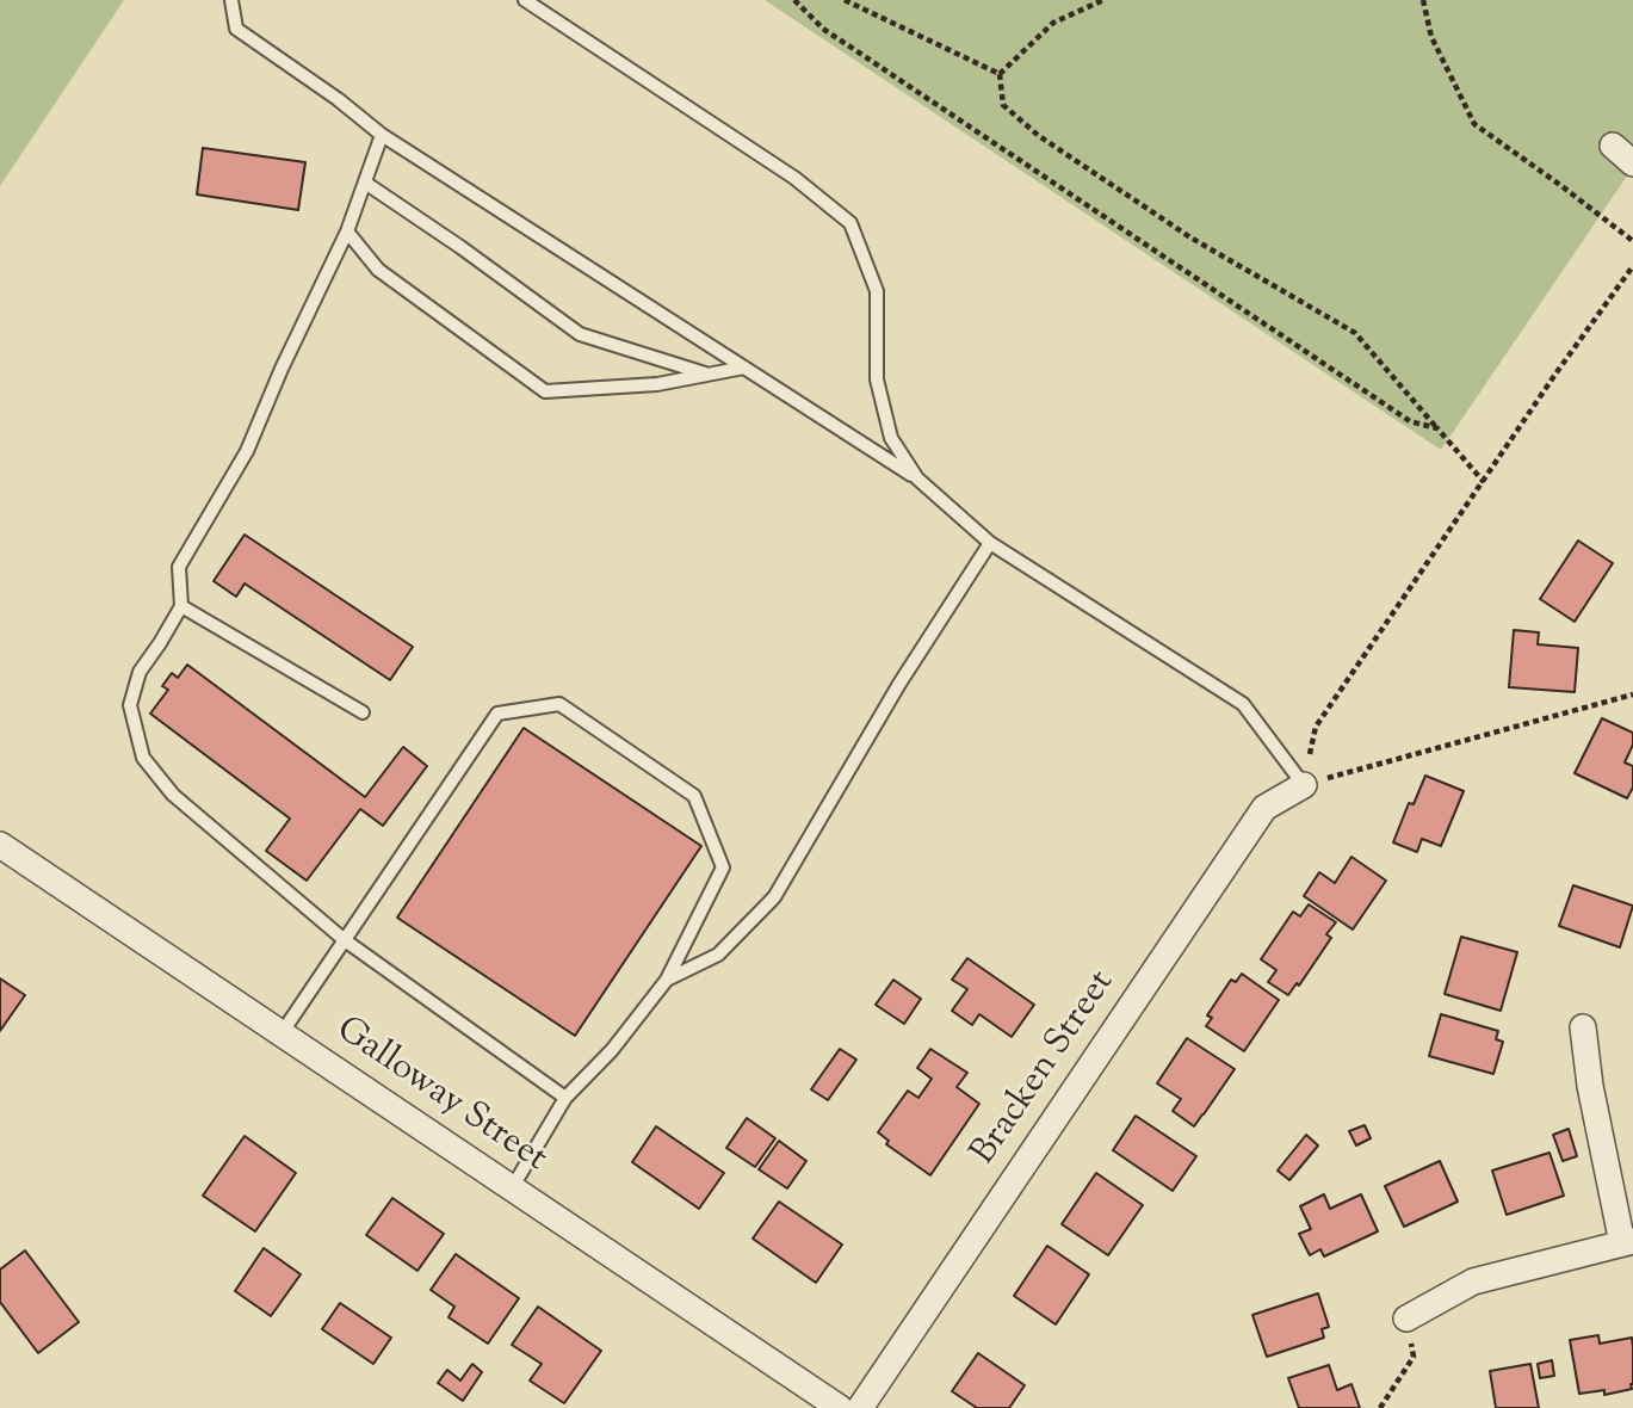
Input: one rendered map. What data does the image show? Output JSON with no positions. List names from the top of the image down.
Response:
{
  "streets": {
    "street": ["Bracken Street", "Galloway Street"]
  }
}
